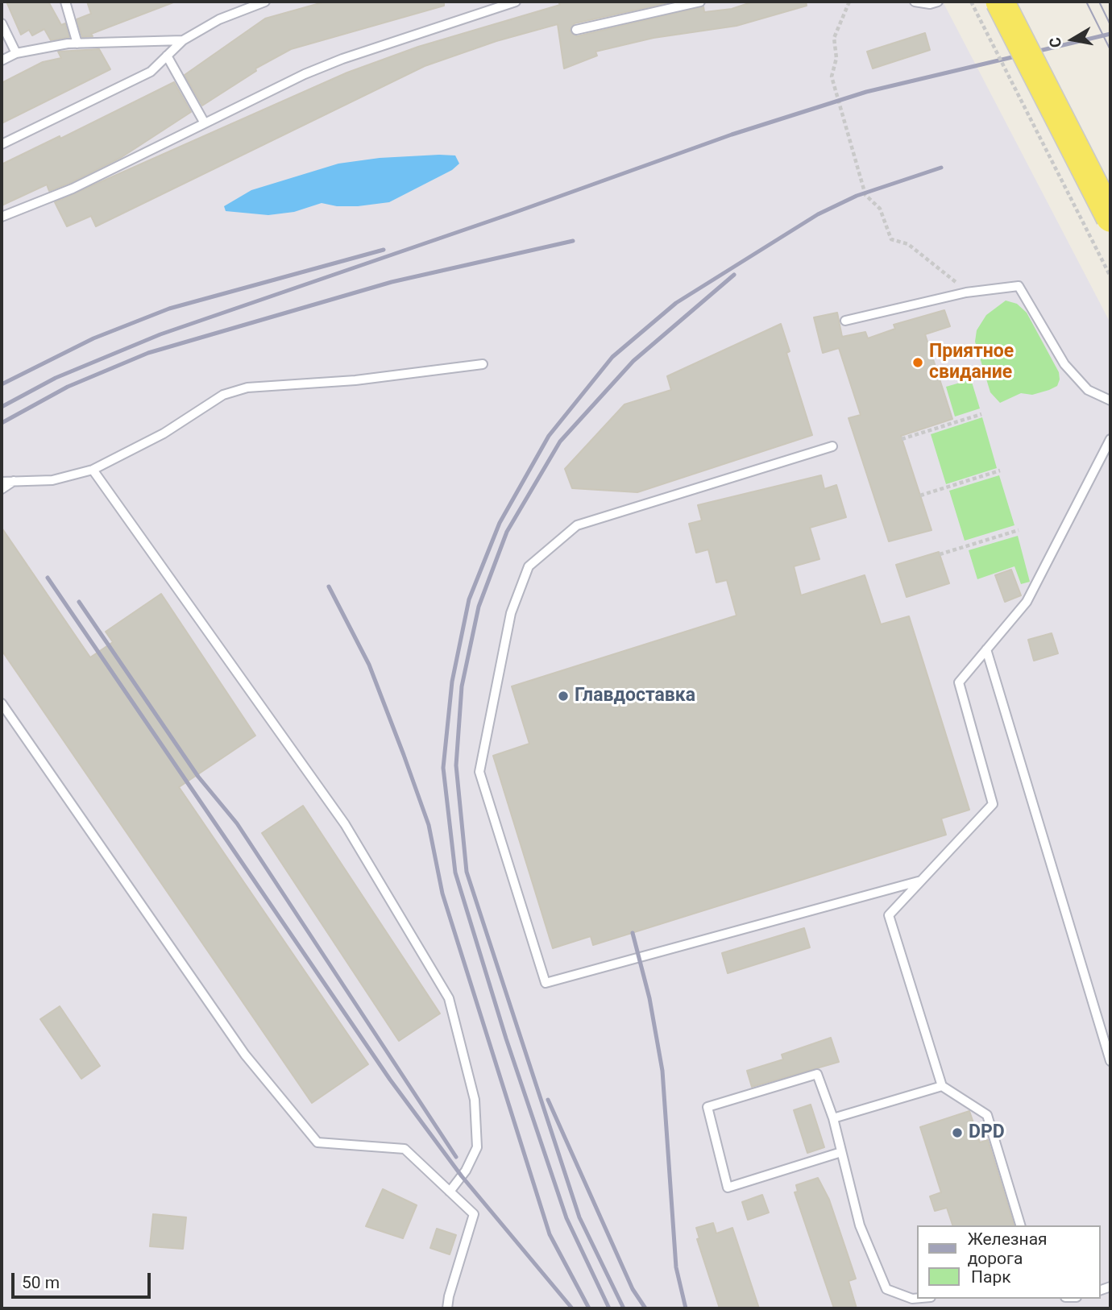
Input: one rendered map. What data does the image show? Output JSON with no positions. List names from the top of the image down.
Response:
{
  "places": ["Приятное свидание", "Главдоставка", "DPD"],
  "legend": ["Железная дорога", "Парк"],
  "scale_bar": "50 m",
  "north": "left"
}
